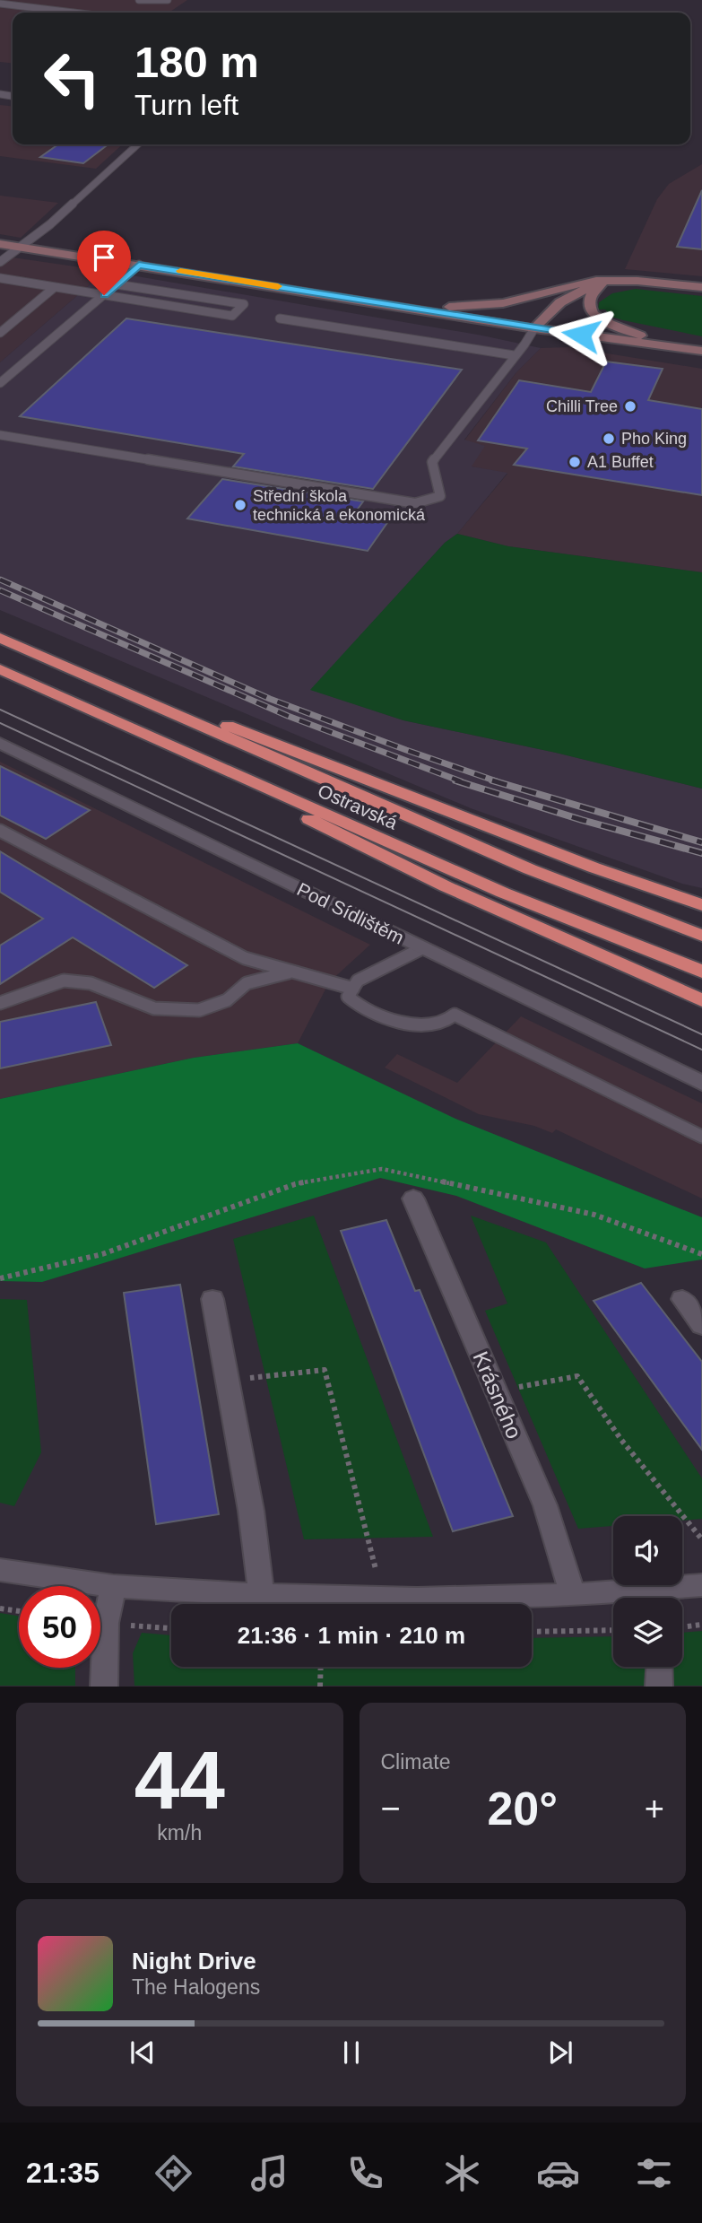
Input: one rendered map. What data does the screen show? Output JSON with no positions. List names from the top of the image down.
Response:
{
  "streets": {
    "highway": ["Ostravská"],
    "street": ["Pod Sídlištěm", "Krásného"]
  },
  "places": [
    "Chilli Tree",
    "Pho King",
    "A1 Buffet",
    "Střední škola technická a ekonomická"
  ],
  "page": {
    "turn": ["180 m", "Turn left"],
    "limit": "50",
    "trip": "21:36 · 1 min · 210 m",
    "tile": [
      ["44", "km/h"],
      "Climate"
    ],
    "heat": ["−", "20°", "+"],
    "song": ["Night Drive", "The Halogens"],
    "tabs": "21:35"
  }
}
